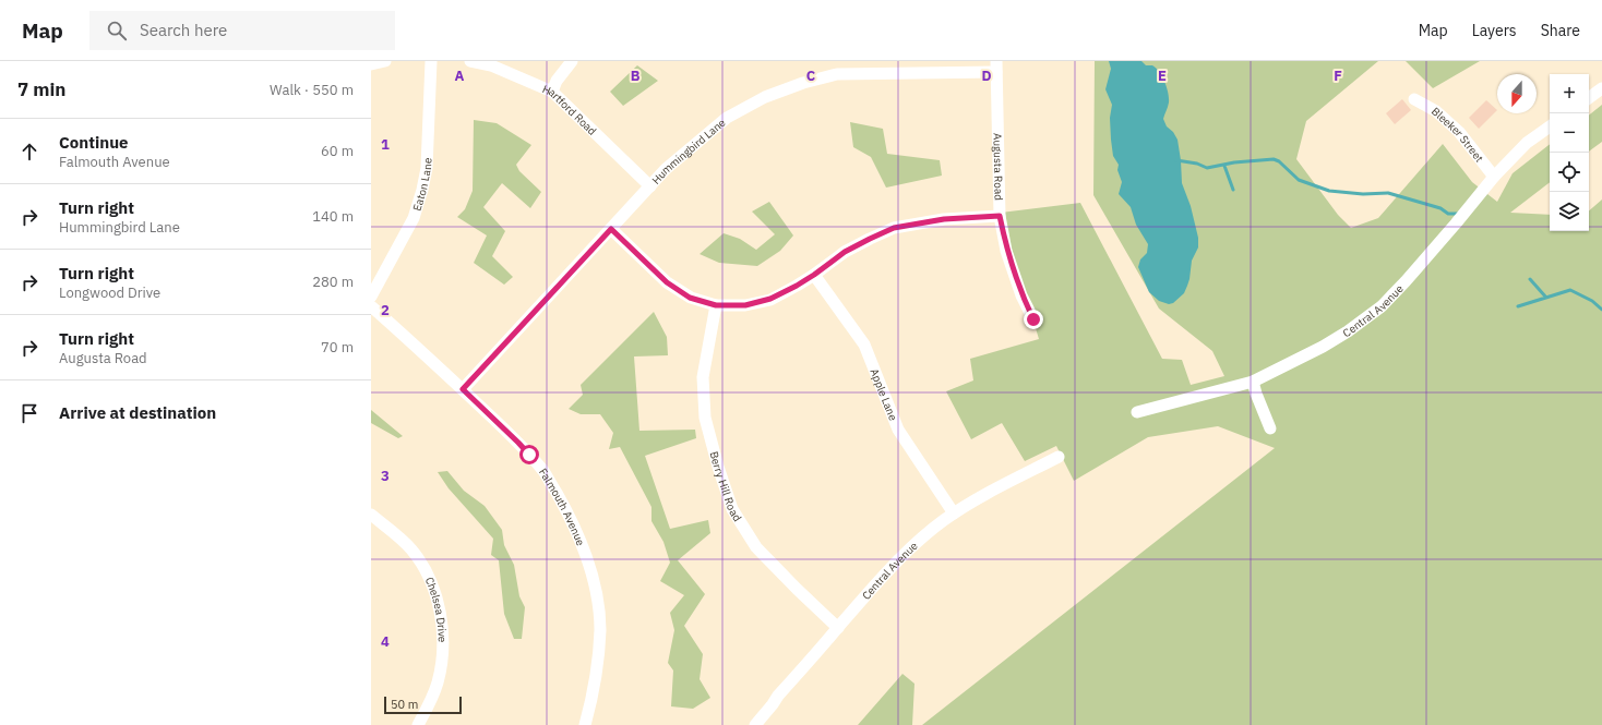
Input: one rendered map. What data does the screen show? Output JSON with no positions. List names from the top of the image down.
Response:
{
  "streets": {
    "street": [
      "Hartford Road",
      "Bleeker Street",
      "Hummingbird Lane",
      "Augusta Road",
      "Eaton Lane",
      "Central Avenue",
      "Apple Lane",
      "Berry Hill Road",
      "Falmouth Avenue",
      "Chelsea Drive"
    ]
  },
  "crossings": [
    ["Hartford Road", "Hummingbird Lane"],
    ["Bleeker Street", "Central Avenue"],
    ["Hummingbird Lane", "Augusta Road"],
    ["Hummingbird Lane", "Falmouth Avenue"],
    ["Central Avenue", "Apple Lane"],
    ["Central Avenue", "Berry Hill Road"]
  ],
  "scale_bar": "50 m",
  "north": "bottom",
  "page": {
    "header": "Map",
    "search": "Search here",
    "nav": ["Map", "Layers", "Share"],
    "heading": ["7 min", "Walk · 550 m"],
    "map_buttons": ["+", "−"],
    "list": [
      ["Continue", "Falmouth Avenue", "60 m"],
      ["Turn right", "Hummingbird Lane", "140 m"],
      ["Turn right", "Longwood Drive", "280 m"],
      ["Turn right", "Augusta Road", "70 m"],
      "Arrive at destination"
    ],
    "scale": "50 m"
  },
  "grid": {
    "columns": [
      "A",
      "B",
      "C",
      "D",
      "E",
      "F"
    ],
    "rows": [
      "1",
      "2",
      "3",
      "4"
    ]
  }
}
